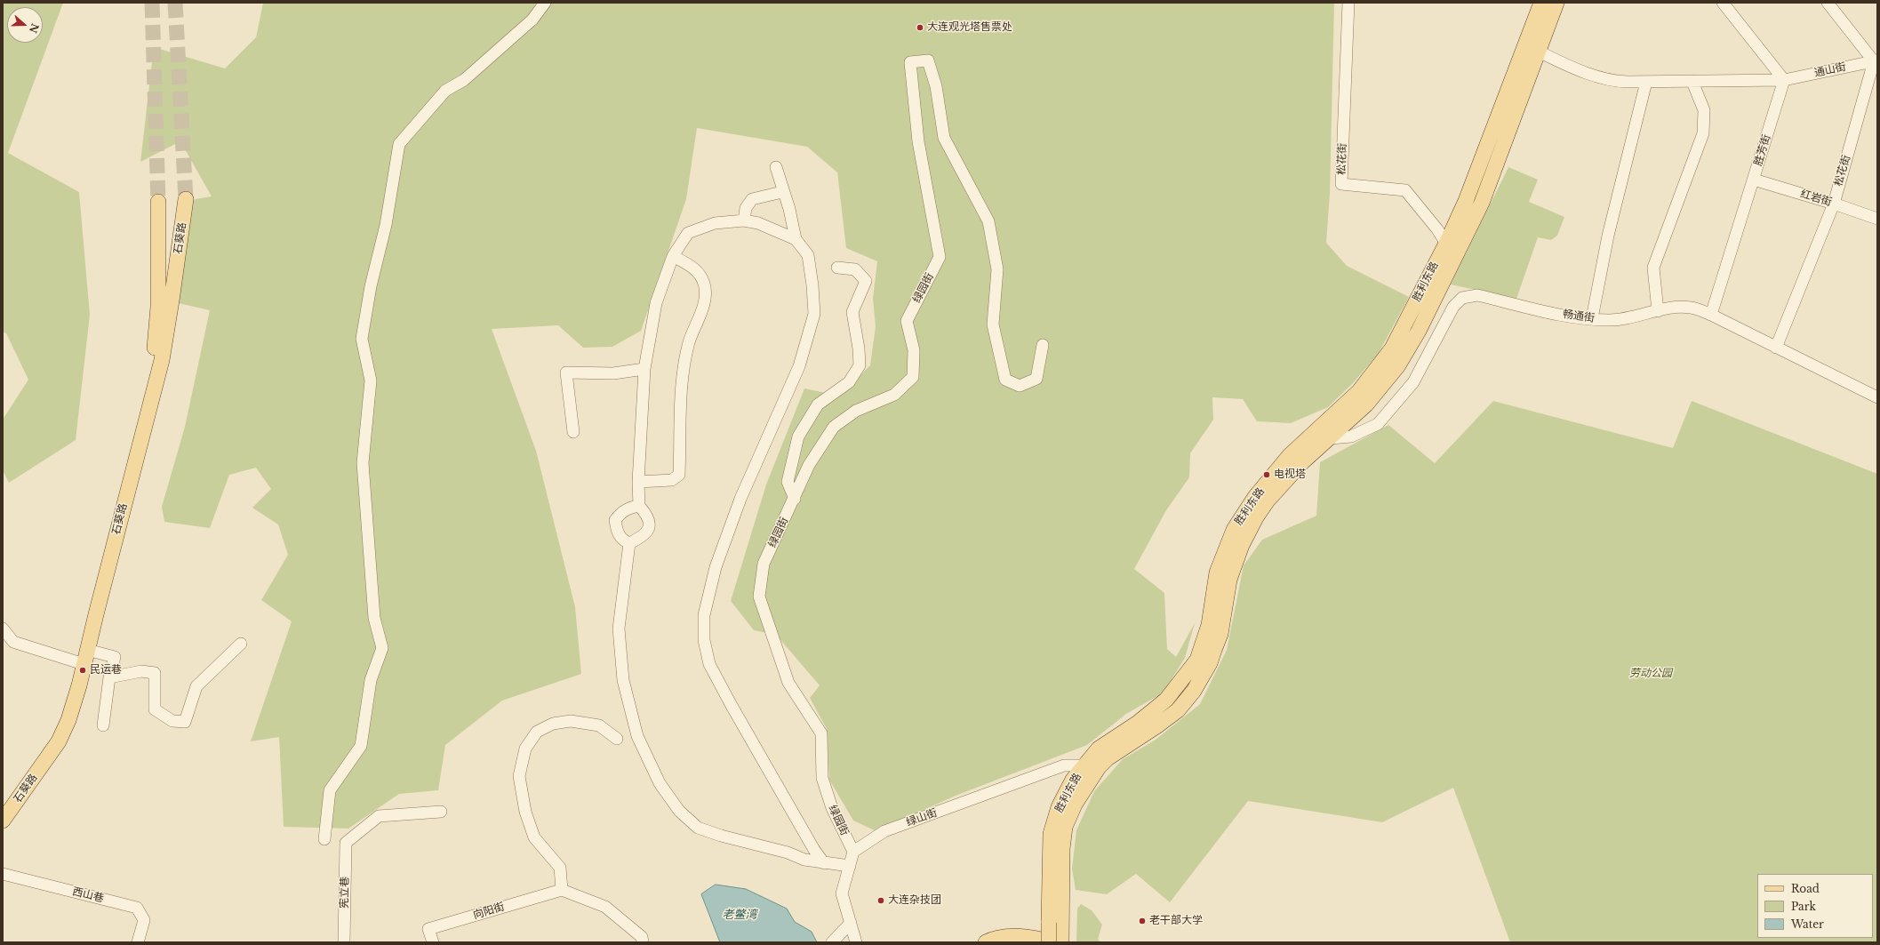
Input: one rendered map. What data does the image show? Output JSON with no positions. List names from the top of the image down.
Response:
{
  "streets": {
    "main road": ["石葵路", "胜利东路"],
    "street": [
      "通山街",
      "胜芳街",
      "松花街",
      "红岩街",
      "绿园街",
      "畅通街",
      "绿山街",
      "宪立巷",
      "西山巷",
      "向阳街"
    ]
  },
  "crossings": [
    ["通山街", "胜芳街"],
    ["通山街", "松花街"],
    ["胜芳街", "红岩街"],
    ["胜芳街", "畅通街"],
    ["松花街", "红岩街"],
    ["松花街", "胜利东路"],
    ["松花街", "畅通街"],
    ["胜利东路", "绿山街"],
    ["绿园街", "绿山街"]
  ],
  "water": ["老鳖湾"],
  "parks": ["劳动公园"],
  "places": [
    "大连观光塔售票处",
    "电视塔",
    "民运巷",
    "大连杂技团",
    "老干部大学"
  ],
  "legend": ["Road", "Park", "Water"],
  "north": "right"
}
